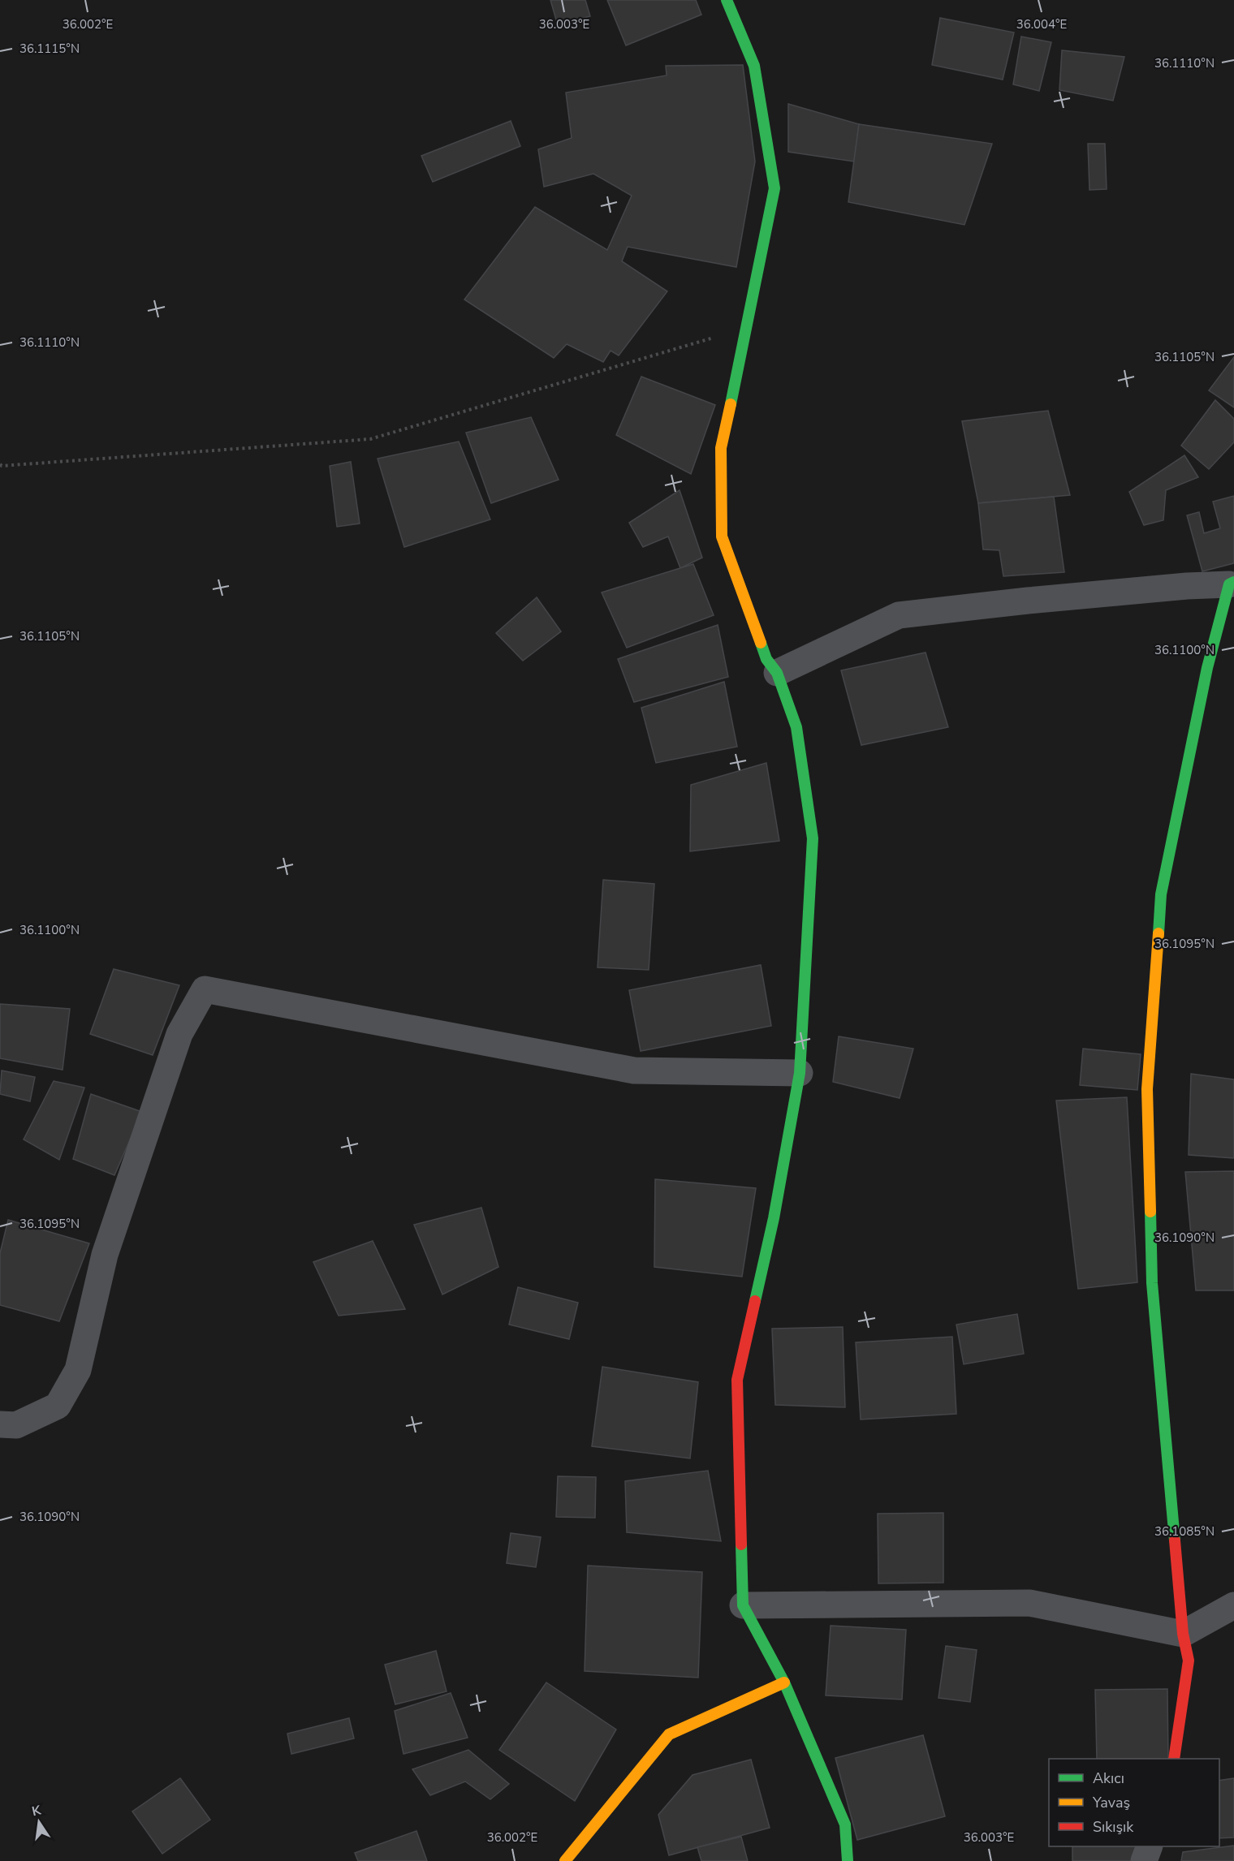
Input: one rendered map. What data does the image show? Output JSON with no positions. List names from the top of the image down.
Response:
{
  "legend": ["Akıcı", "Yavaş", "Sıkışık"],
  "north": "top",
  "coordinates": [
    "36.002°E",
    "36.003°E",
    "36.004°E",
    "36.1115°N",
    "36.1110°N",
    "36.1105°N",
    "36.1100°N",
    "36.1095°N",
    "36.1090°N",
    "36.1085°N"
  ]
}
